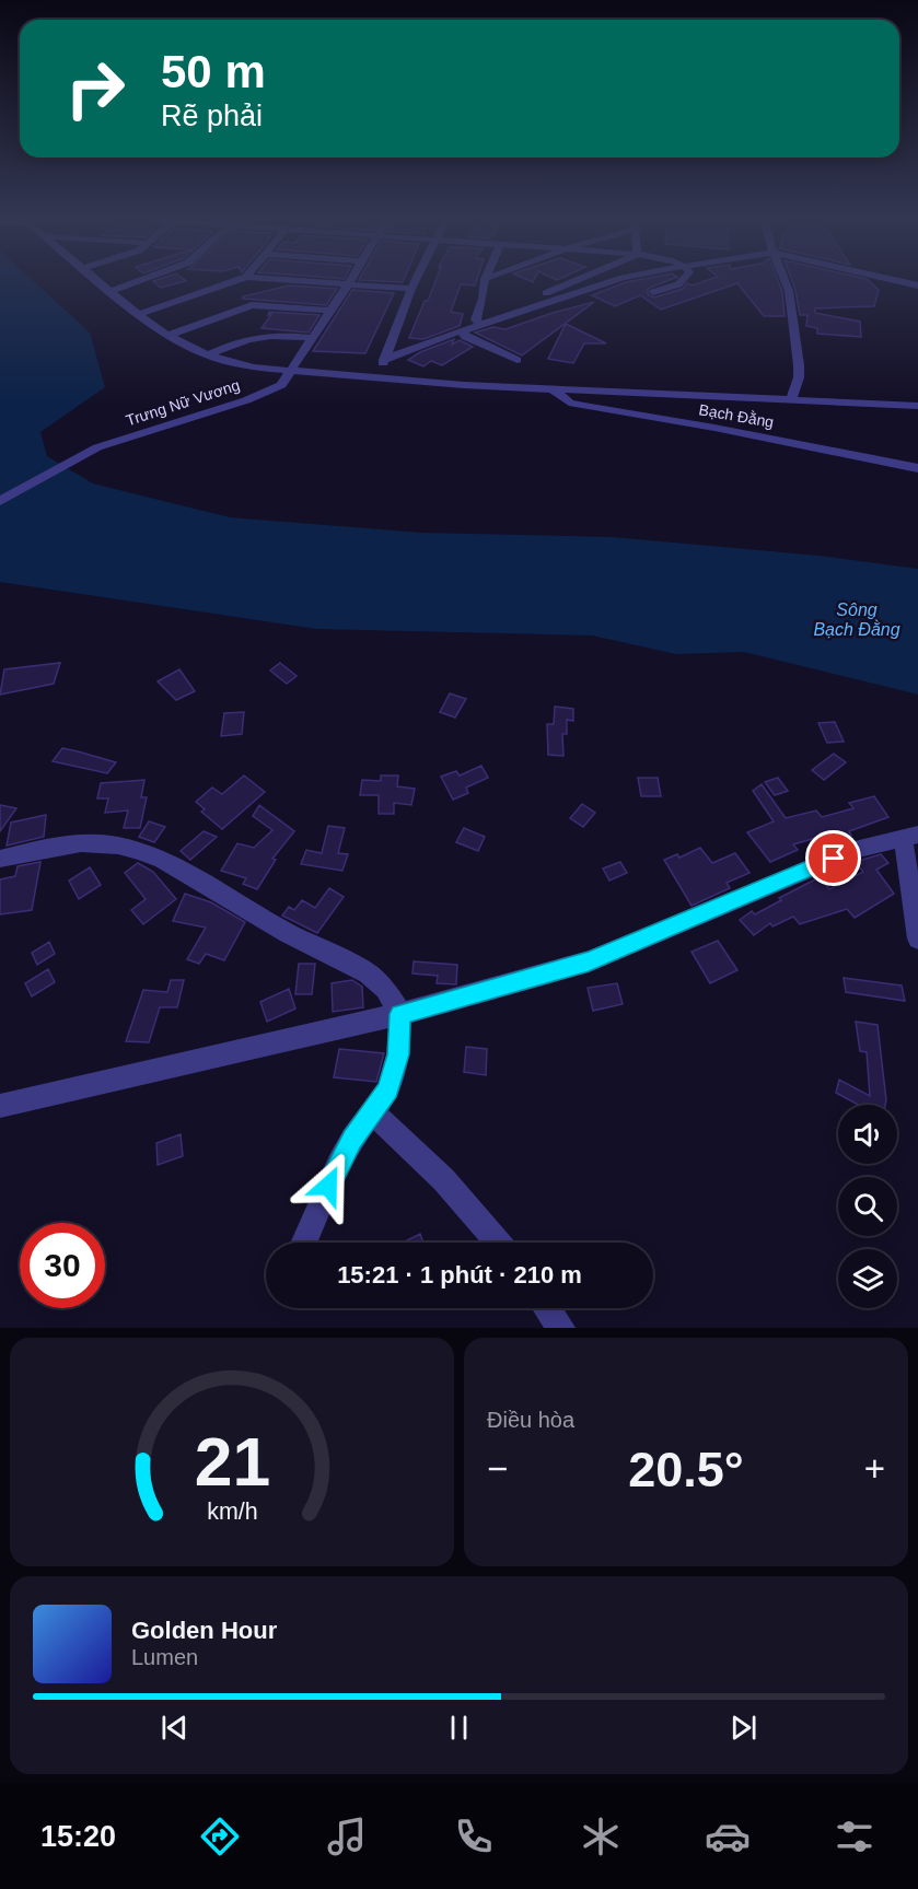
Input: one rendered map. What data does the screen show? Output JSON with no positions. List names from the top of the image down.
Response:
{
  "streets": {
    "street": ["Trưng Nữ Vương", "Bạch Đằng"]
  },
  "water": ["Sông Bạch Đằng"],
  "page": {
    "turn": ["50 m", "Rẽ phải"],
    "limit": "30",
    "trip": "15:21 · 1 phút · 210 m",
    "tile": "Điều hòa",
    "heat": ["−", "20.5°", "+"],
    "song": ["Golden Hour", "Lumen"],
    "tabs": "15:20",
    "gauge": ["21", "km/h"]
  }
}
